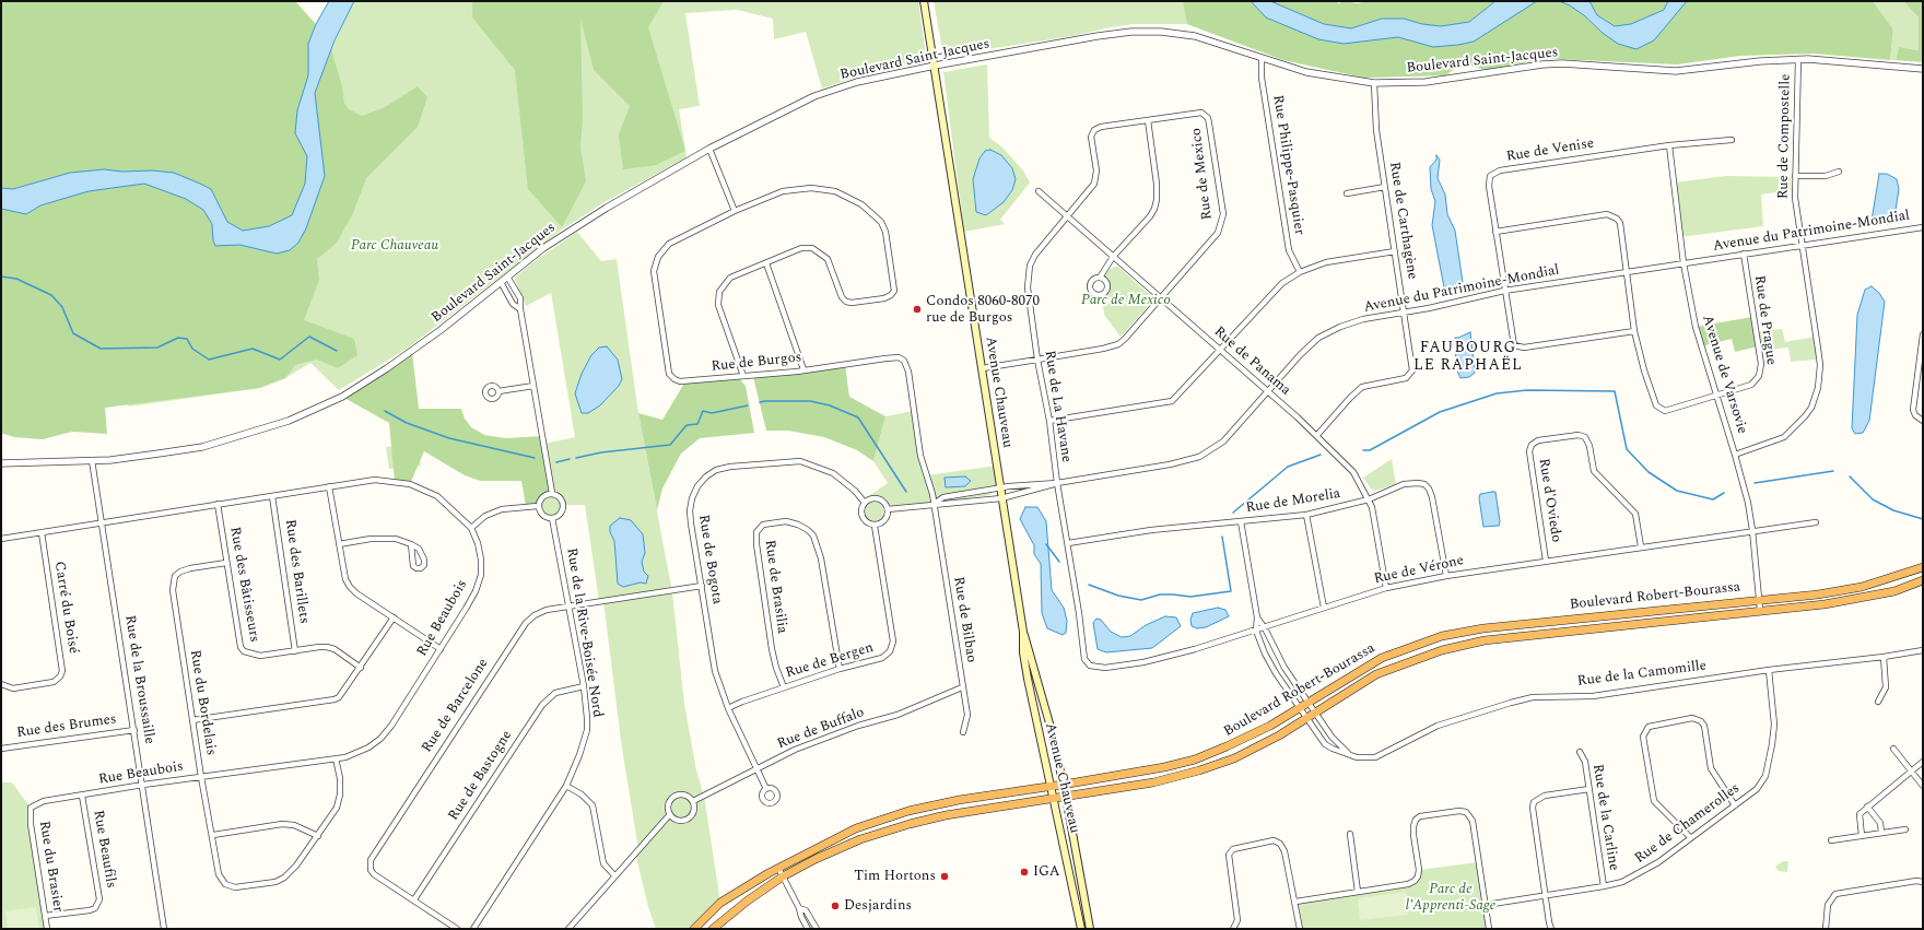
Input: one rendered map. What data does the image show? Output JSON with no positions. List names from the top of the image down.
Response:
{
  "streets": {
    "highway": ["Boulevard Robert-Bourassa"],
    "main road": ["Avenue Chauveau"],
    "street": [
      "Boulevard Saint-Jacques",
      "Rue de Compostelle",
      "Rue de Venise",
      "Rue Philippe-Pasquier",
      "Rue de Mexico",
      "Rue de Carthagène",
      "Avenue du Patrimoine-Mondial",
      "Rue de Prague",
      "Rue de Panama",
      "Rue de Burgos",
      "Avenue de Varsovie",
      "Rue de La Havane",
      "Rue d'Oviedo",
      "Rue de Morelia",
      "Rue de Bogota",
      "Rue de Vérone",
      "Rue des Barillets",
      "Rue des Bâtisseurs",
      "Rue de Brasilia",
      "Carré du Boisé",
      "Rue Beaubois",
      "Rue de Bilbao",
      "Rue de la Rive-Boisée Nord",
      "Rue de Bergen",
      "Rue de la Camomille",
      "Rue de la Broussaille",
      "Rue du Bordelais",
      "Rue de Barcelone",
      "Rue des Brumes",
      "Rue de Buffalo",
      "Rue de Bastogne",
      "Rue de la Carline",
      "Rue de Chamerolles",
      "Rue Beaufils",
      "Rue du Brasier"
    ]
  },
  "crossings": [
    ["Boulevard Saint-Jacques", "Rue de Compostelle"],
    ["Boulevard Saint-Jacques", "Rue Philippe-Pasquier"],
    ["Boulevard Saint-Jacques", "Rue de Carthagène"],
    ["Boulevard Saint-Jacques", "Avenue Chauveau"],
    ["Boulevard Saint-Jacques", "Rue de la Broussaille"],
    ["Rue de Compostelle", "Avenue du Patrimoine-Mondial"],
    ["Rue de Compostelle", "Avenue de Varsovie"],
    ["Rue de Venise", "Avenue du Patrimoine-Mondial"],
    ["Rue de Venise", "Rue de Prague"],
    ["Rue de Venise", "Avenue de Varsovie"],
    ["Rue de Mexico", "Rue de Panama"],
    ["Rue de Mexico", "Avenue Chauveau"],
    ["Rue de Mexico", "Rue de La Havane"],
    ["Rue de Carthagène", "Avenue du Patrimoine-Mondial"],
    ["Rue de Carthagène", "Rue de Panama"],
    ["Avenue du Patrimoine-Mondial", "Rue de Prague"],
    ["Avenue du Patrimoine-Mondial", "Rue de Panama"],
    ["Avenue du Patrimoine-Mondial", "Rue de Burgos"],
    ["Avenue du Patrimoine-Mondial", "Avenue de Varsovie"],
    ["Avenue du Patrimoine-Mondial", "Avenue Chauveau"],
    ["Avenue du Patrimoine-Mondial", "Rue de La Havane"],
    ["Rue de Prague", "Avenue de Varsovie"],
    ["Rue de Panama", "Rue de La Havane"],
    ["Rue de Panama", "Rue de Morelia"],
    ["Rue de Panama", "Rue de Vérone"],
    ["Rue de Burgos", "Rue de Bilbao"],
    ["Avenue de Varsovie", "Rue de Vérone"],
    ["Avenue de Varsovie", "Boulevard Robert-Bourassa"],
    ["Avenue Chauveau", "Boulevard Robert-Bourassa"],
    ["Rue de La Havane", "Rue de Morelia"],
    ["Rue de La Havane", "Rue de Vérone"],
    ["Rue d'Oviedo", "Rue de Vérone"],
    ["Rue de Morelia", "Rue de Vérone"],
    ["Rue de Bogota", "Rue de Bergen"],
    ["Rue de Bogota", "Rue de Barcelone"],
    ["Rue de Bogota", "Rue de Buffalo"],
    ["Rue de Vérone", "Rue de la Camomille"],
    ["Rue des Barillets", "Rue des Bâtisseurs"],
    ["Rue des Barillets", "Rue Beaubois"],
    ["Rue des Bâtisseurs", "Rue Beaubois"],
    ["Rue des Bâtisseurs", "Rue du Bordelais"],
    ["Rue de Brasilia", "Rue de Bergen"],
    ["Boulevard Robert-Bourassa", "Rue de la Camomille"],
    ["Carré du Boisé", "Rue Beaubois"],
    ["Rue Beaubois", "Rue de la Broussaille"],
    ["Rue Beaubois", "Rue du Bordelais"],
    ["Rue Beaubois", "Rue Beaufils"],
    ["Rue Beaubois", "Rue du Brasier"],
    ["Rue de Bilbao", "Rue de Buffalo"],
    ["Rue de la Rive-Boisée Nord", "Rue de Barcelone"],
    ["Rue de la Rive-Boisée Nord", "Rue de Bastogne"],
    ["Rue de la Camomille", "Rue de Chamerolles"],
    ["Rue de la Broussaille", "Rue des Brumes"],
    ["Rue de Barcelone", "Rue de Bastogne"],
    ["Rue de la Carline", "Rue de Chamerolles"],
    ["Rue Beaufils", "Rue du Brasier"]
  ],
  "districts": ["FAUBOURG LE RAPHAËL"],
  "parks": ["Parc Chauveau", "Parc de Mexico", "Parc de l'Apprenti-Sage"],
  "places": [
    "Condos 8060-8070 rue de Burgos",
    "IGA",
    "Tim Hortons",
    "Desjardins"
  ]
}
